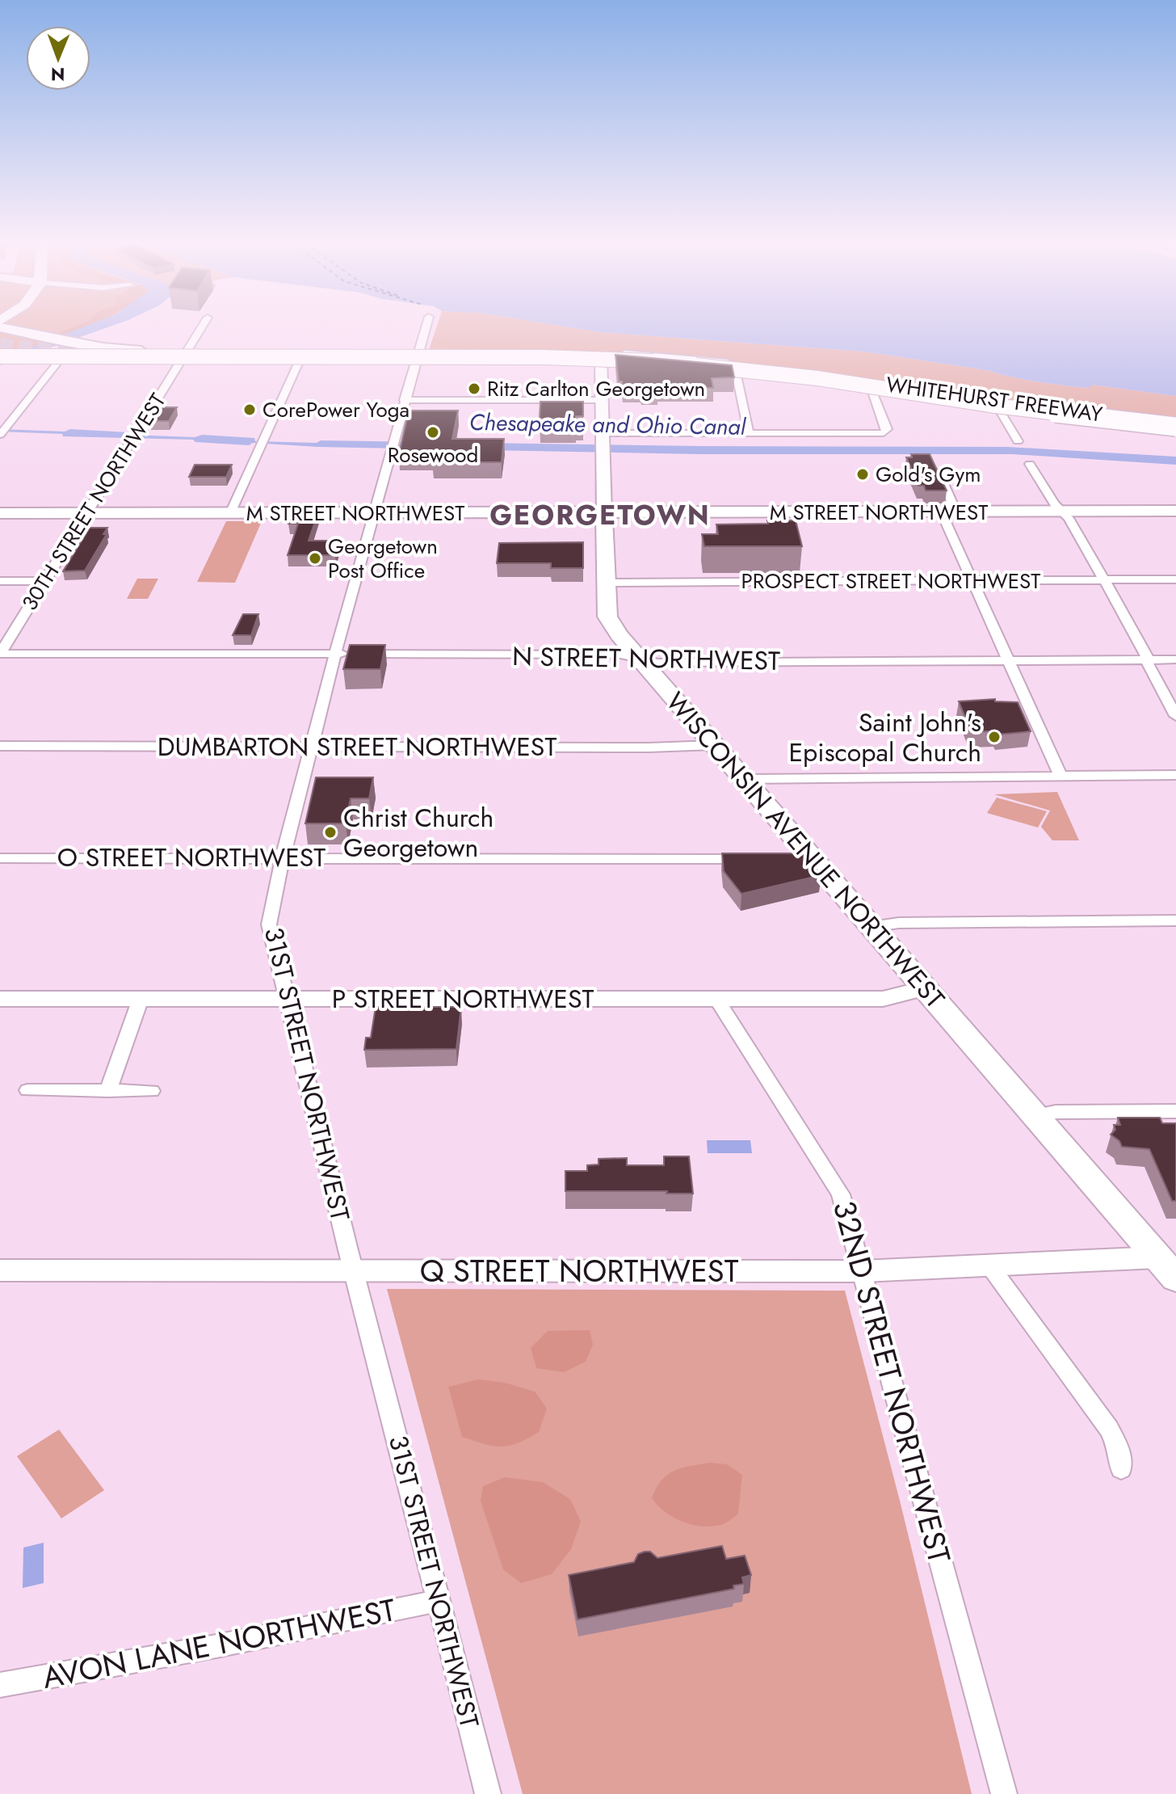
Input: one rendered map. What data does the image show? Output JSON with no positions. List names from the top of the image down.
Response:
{
  "streets": {
    "highway": ["WHITEHURST FREEWAY"],
    "main road": [
      "M STREET NORTHWEST",
      "WISCONSIN AVENUE NORTHWEST",
      "P STREET NORTHWEST",
      "Q STREET NORTHWEST"
    ],
    "street": [
      "30TH STREET NORTHWEST",
      "PROSPECT STREET NORTHWEST",
      "N STREET NORTHWEST",
      "DUMBARTON STREET NORTHWEST",
      "O STREET NORTHWEST",
      "31ST STREET NORTHWEST",
      "32ND STREET NORTHWEST",
      "AVON LANE NORTHWEST"
    ]
  },
  "crossings": [
    ["30TH STREET NORTHWEST", "M STREET NORTHWEST"],
    ["30TH STREET NORTHWEST", "N STREET NORTHWEST"],
    ["M STREET NORTHWEST", "WISCONSIN AVENUE NORTHWEST"],
    ["M STREET NORTHWEST", "31ST STREET NORTHWEST"],
    ["PROSPECT STREET NORTHWEST", "WISCONSIN AVENUE NORTHWEST"],
    ["N STREET NORTHWEST", "WISCONSIN AVENUE NORTHWEST"],
    ["N STREET NORTHWEST", "31ST STREET NORTHWEST"],
    ["DUMBARTON STREET NORTHWEST", "WISCONSIN AVENUE NORTHWEST"],
    ["DUMBARTON STREET NORTHWEST", "31ST STREET NORTHWEST"],
    ["WISCONSIN AVENUE NORTHWEST", "P STREET NORTHWEST"],
    ["WISCONSIN AVENUE NORTHWEST", "Q STREET NORTHWEST"],
    ["O STREET NORTHWEST", "31ST STREET NORTHWEST"],
    ["P STREET NORTHWEST", "31ST STREET NORTHWEST"],
    ["P STREET NORTHWEST", "32ND STREET NORTHWEST"],
    ["31ST STREET NORTHWEST", "Q STREET NORTHWEST"],
    ["31ST STREET NORTHWEST", "AVON LANE NORTHWEST"],
    ["Q STREET NORTHWEST", "32ND STREET NORTHWEST"]
  ],
  "districts": ["GEORGETOWN"],
  "water": ["Chesapeake and Ohio Canal"],
  "places": [
    "Ritz Carlton Georgetown",
    "CorePower Yoga",
    "Rosewood",
    "Gold's Gym",
    "Georgetown Post Office",
    "Saint John's Episcopal Church",
    "Christ Church Georgetown"
  ],
  "north": "bottom"
}
